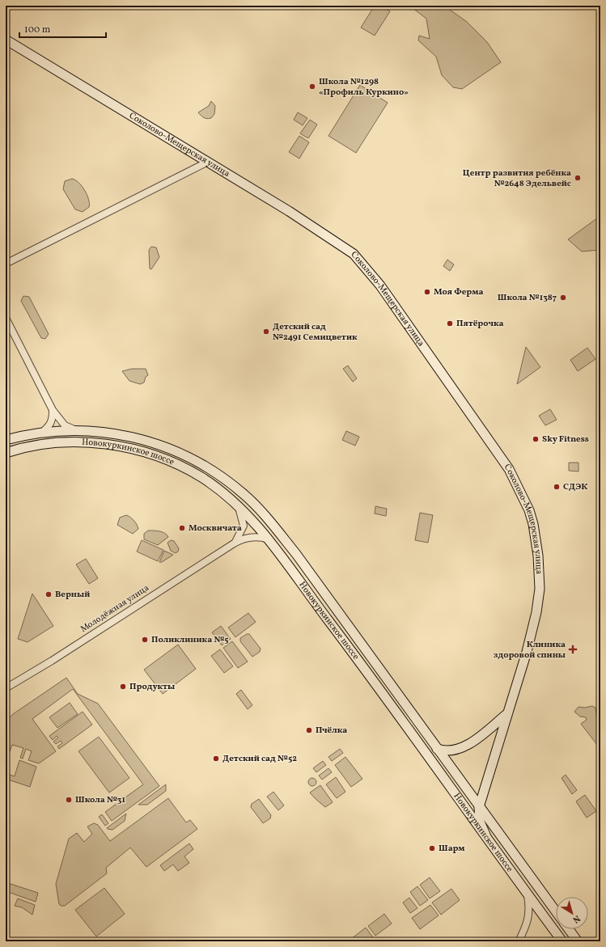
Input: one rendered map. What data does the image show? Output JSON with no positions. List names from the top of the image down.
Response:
{
  "streets": {
    "main road": ["Соколово-Мещерская улица", "Новокуркинское шоссе"],
    "street": ["Молодёжная улица"]
  },
  "crossings": [
    ["Соколово-Мещерская улица", "Новокуркинское шоссе"],
    ["Новокуркинское шоссе", "Молодёжная улица"]
  ],
  "places": {
    "other": [
      "Школа №1298 «Профиль Куркино»",
      "Центр развития ребёнка №2648 Эдельвейс",
      "Моя Ферма",
      "Школа №1387",
      "Пятёрочка",
      "Детский сад №2491 Семицветик",
      "Sky Fitness",
      "СДЭК",
      "Москвичата",
      "Верный",
      "Поликлиника №5",
      "Продукты",
      "Пчёлка",
      "Детский сад №52",
      "Школа №31",
      "Шарм"
    ],
    "health": ["Клиника здоровой спины"]
  },
  "scale_bar": "100 m",
  "north": "bottom right"
}
